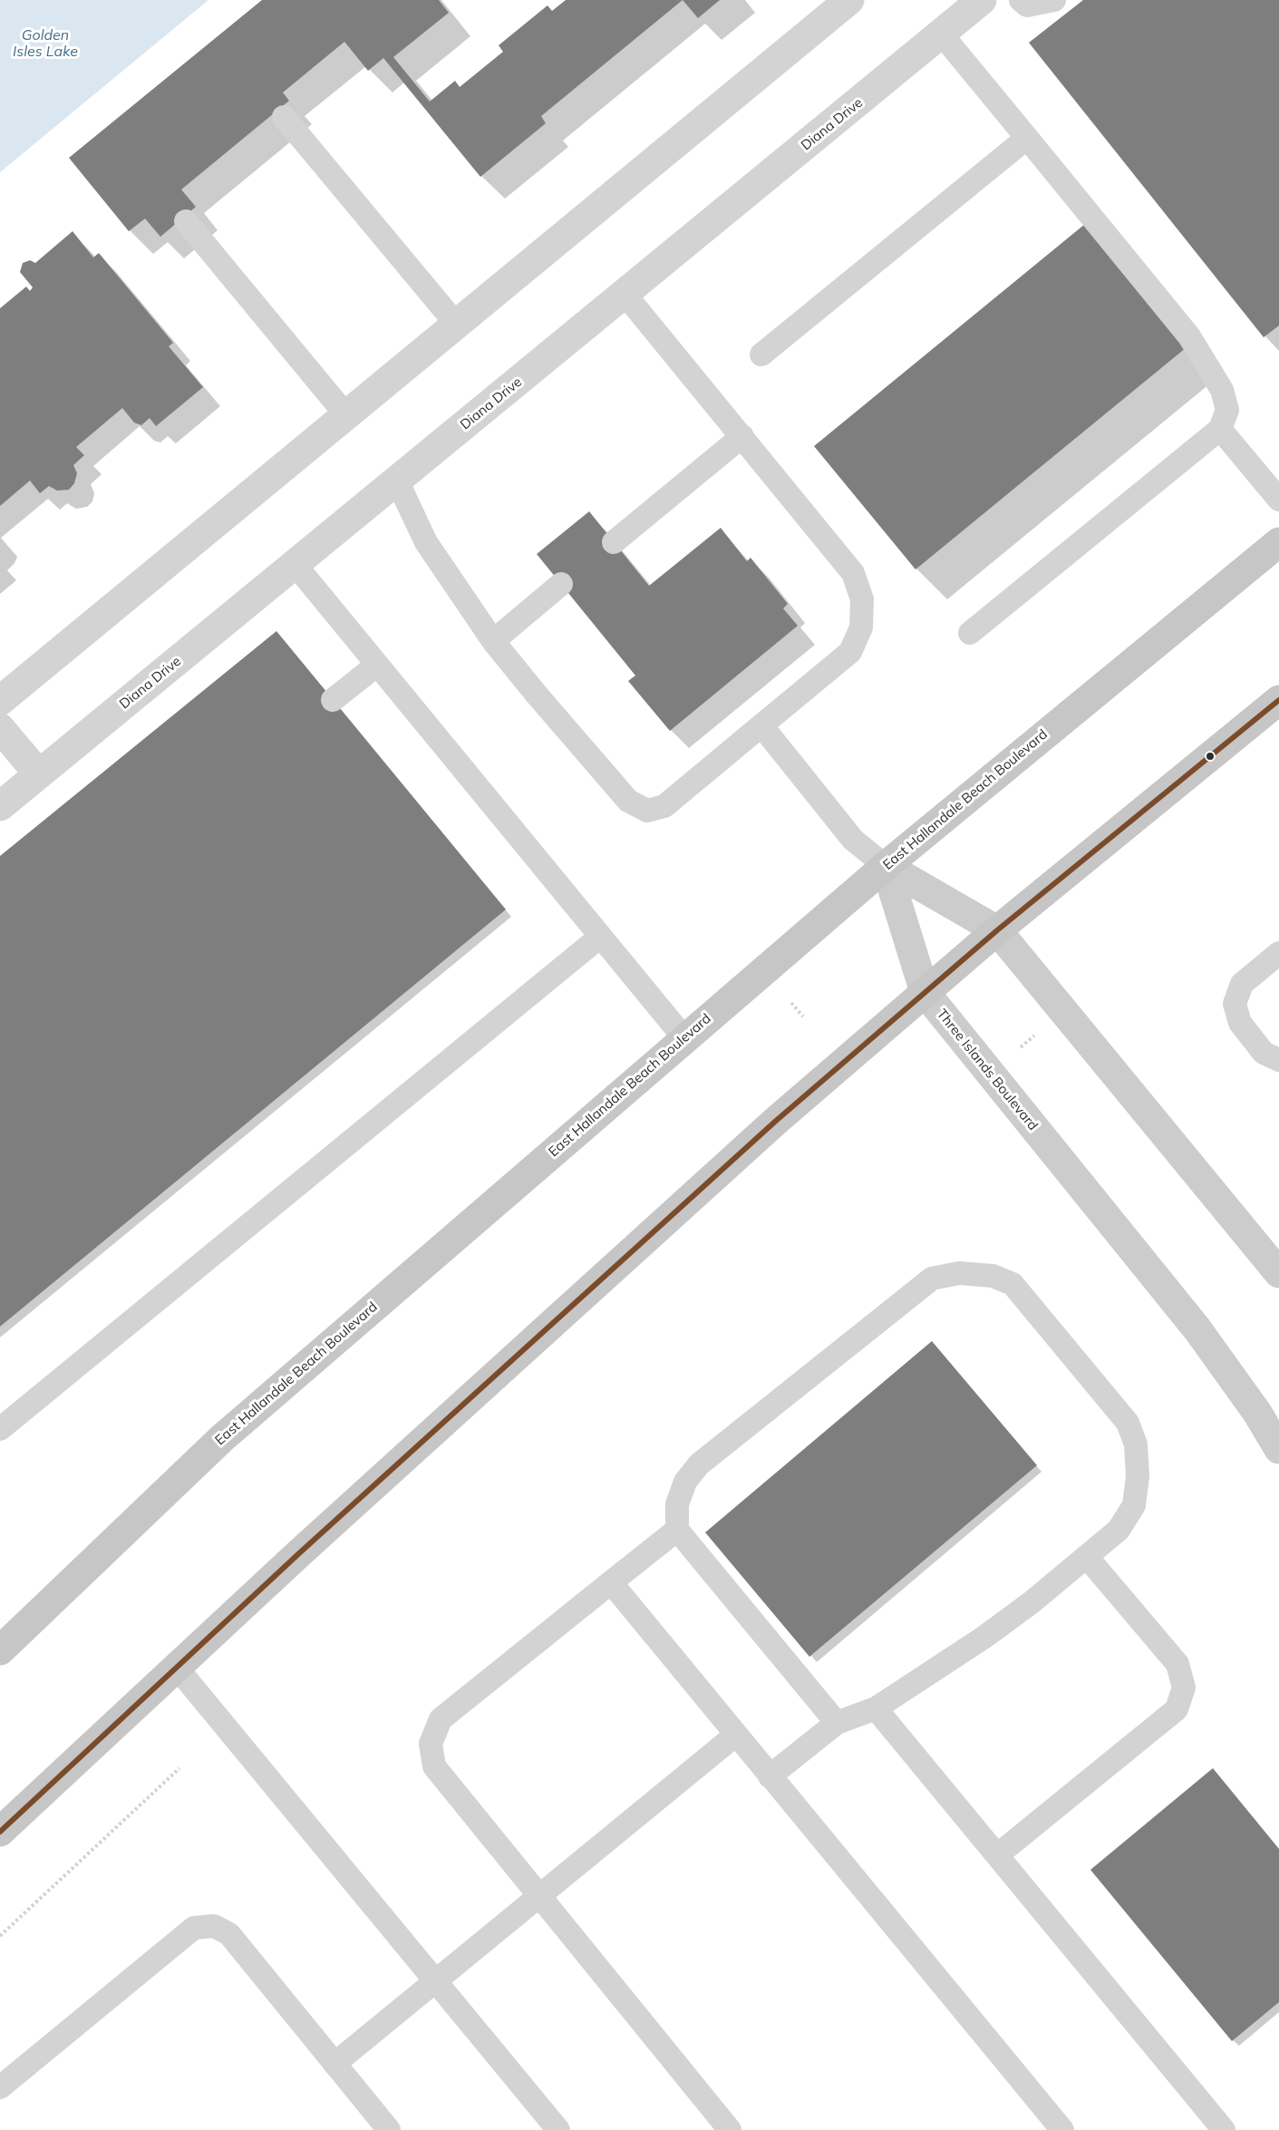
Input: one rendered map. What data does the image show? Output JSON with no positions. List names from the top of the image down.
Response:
{
  "streets": {
    "main road": ["East Hallandale Beach Boulevard"],
    "street": ["Diana Drive", "Three Islands Boulevard"]
  },
  "crossings": [
    ["East Hallandale Beach Boulevard", "Three Islands Boulevard"]
  ],
  "water": ["Golden Isles Lake"]
}
